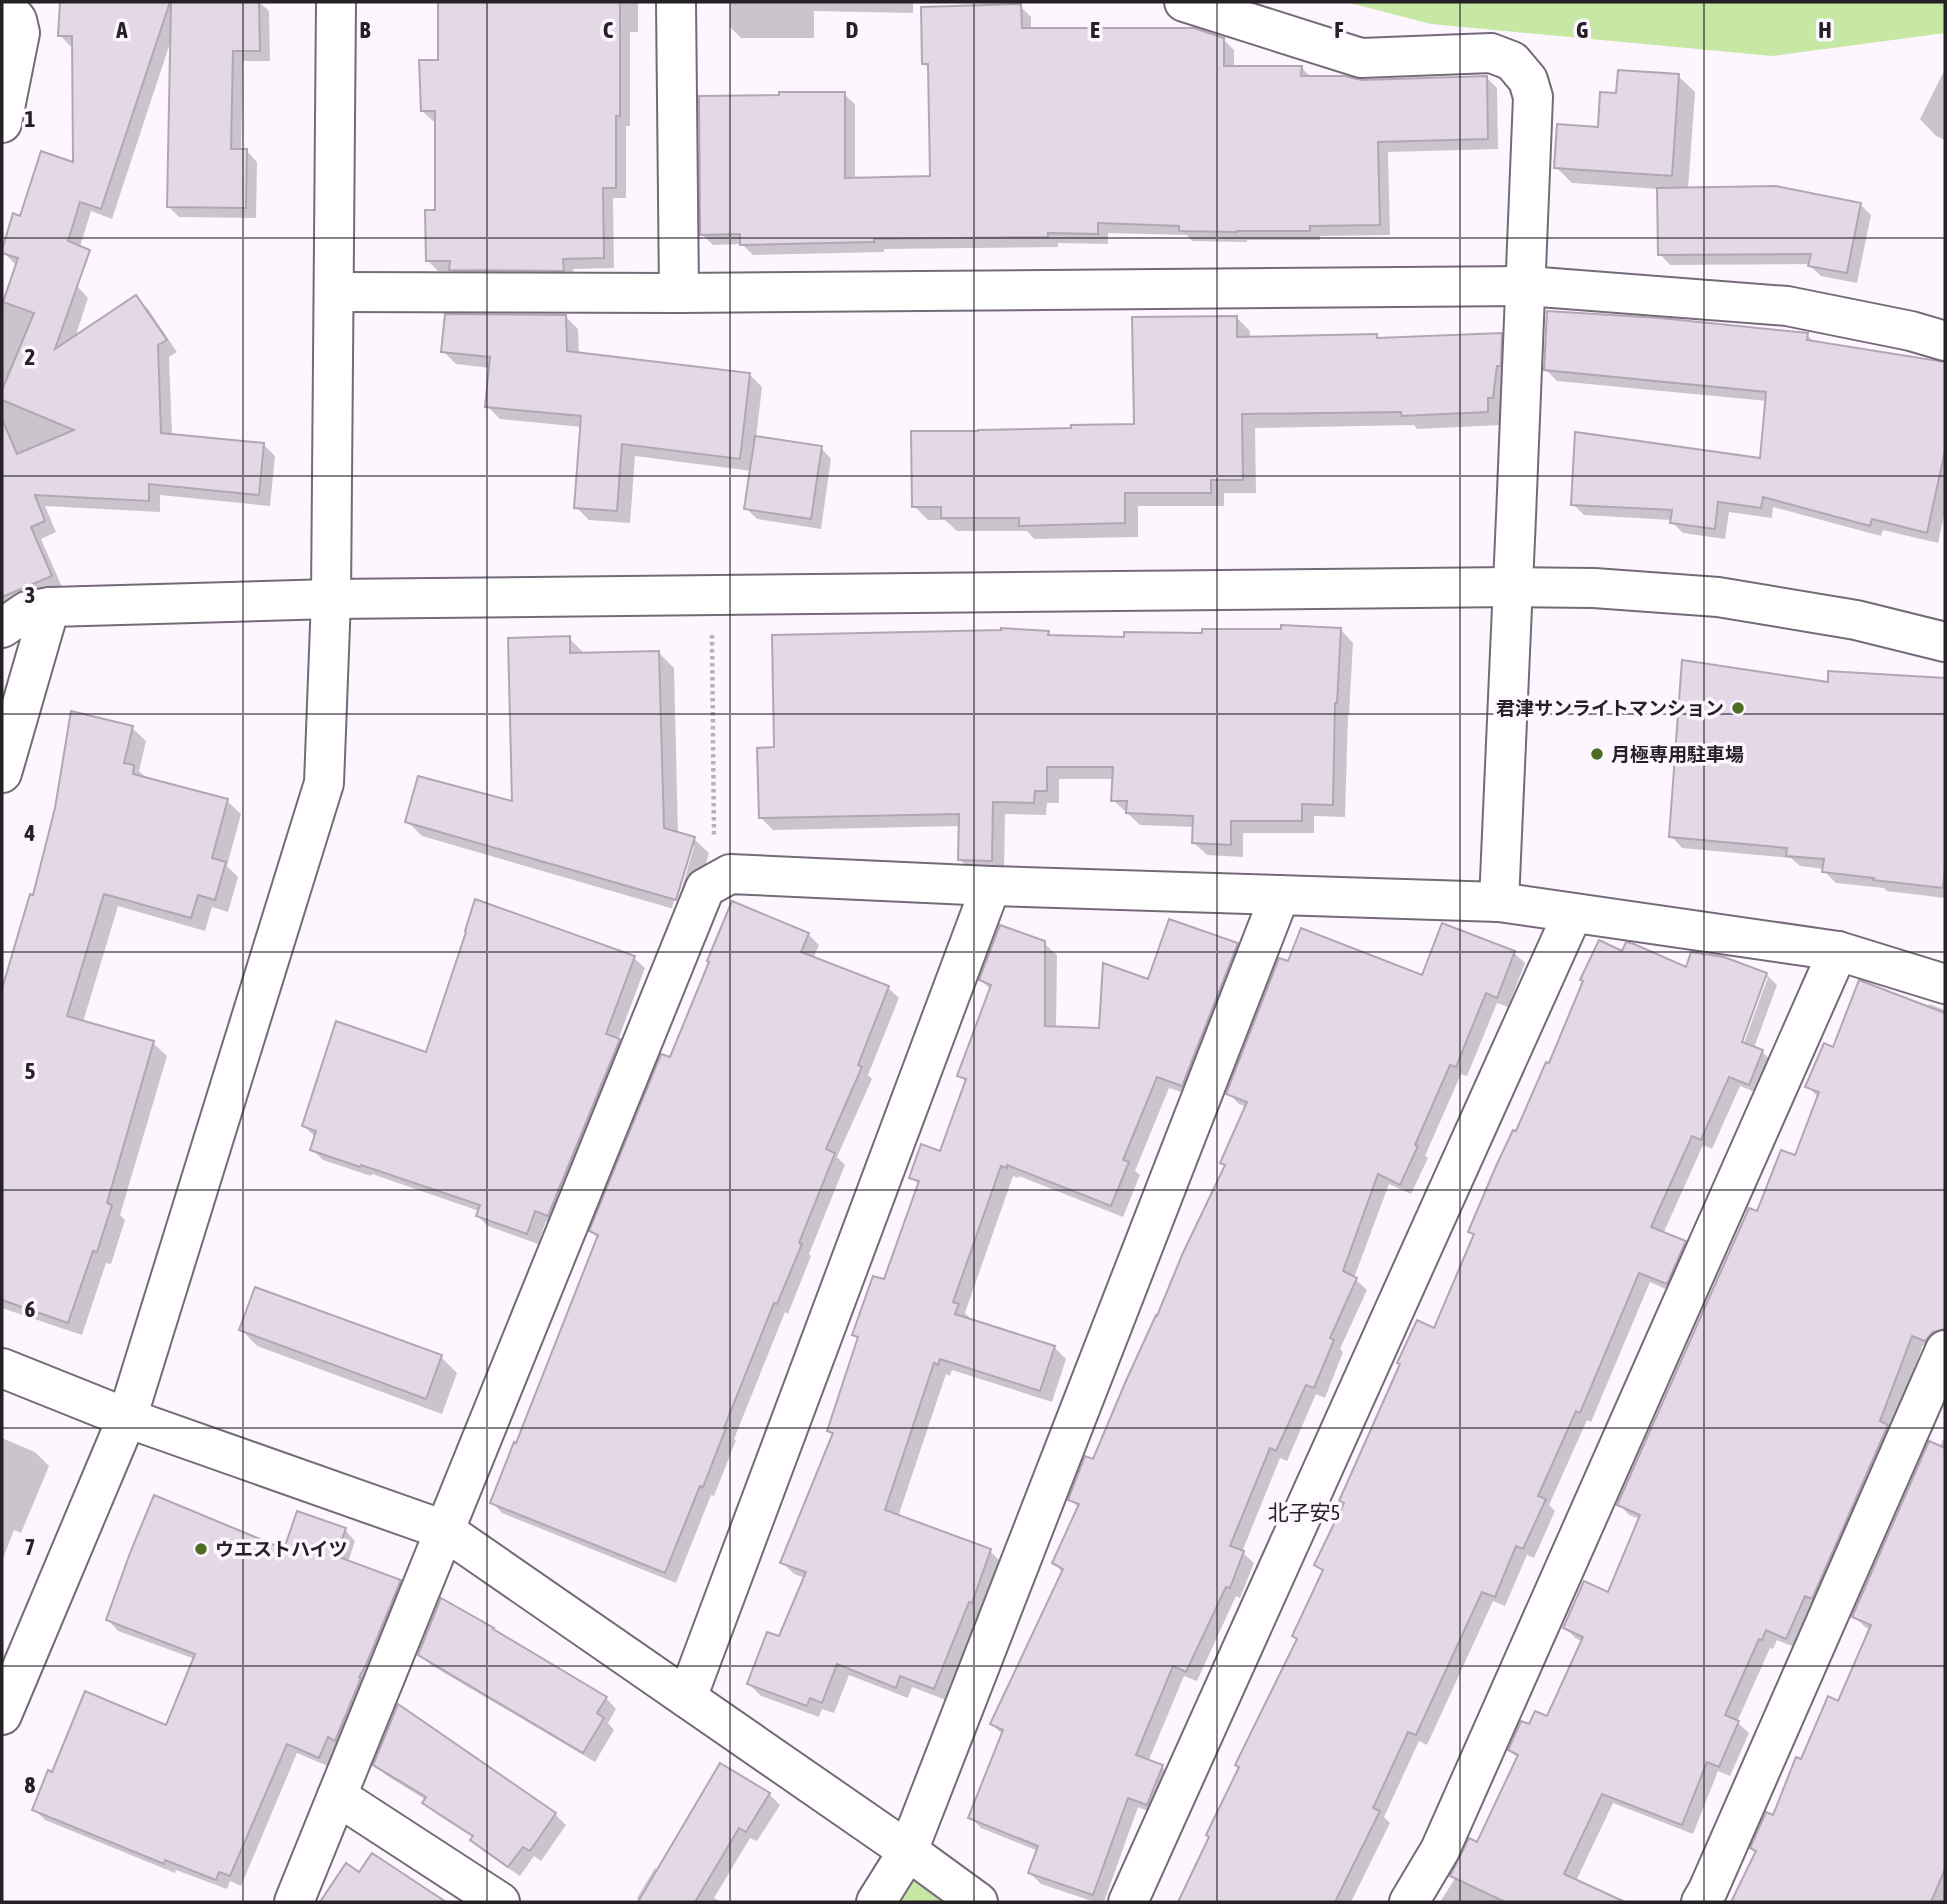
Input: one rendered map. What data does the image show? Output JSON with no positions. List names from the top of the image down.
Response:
{
  "districts": ["北子安5"],
  "places": ["君津サンライトマンション", "月極専用駐車場", "ウエストハイツ"],
  "grid": {
    "columns": [
      "A",
      "B",
      "C",
      "D",
      "E",
      "F",
      "G",
      "H"
    ],
    "rows": [
      "1",
      "2",
      "3",
      "4",
      "5",
      "6",
      "7",
      "8"
    ]
  }
}
